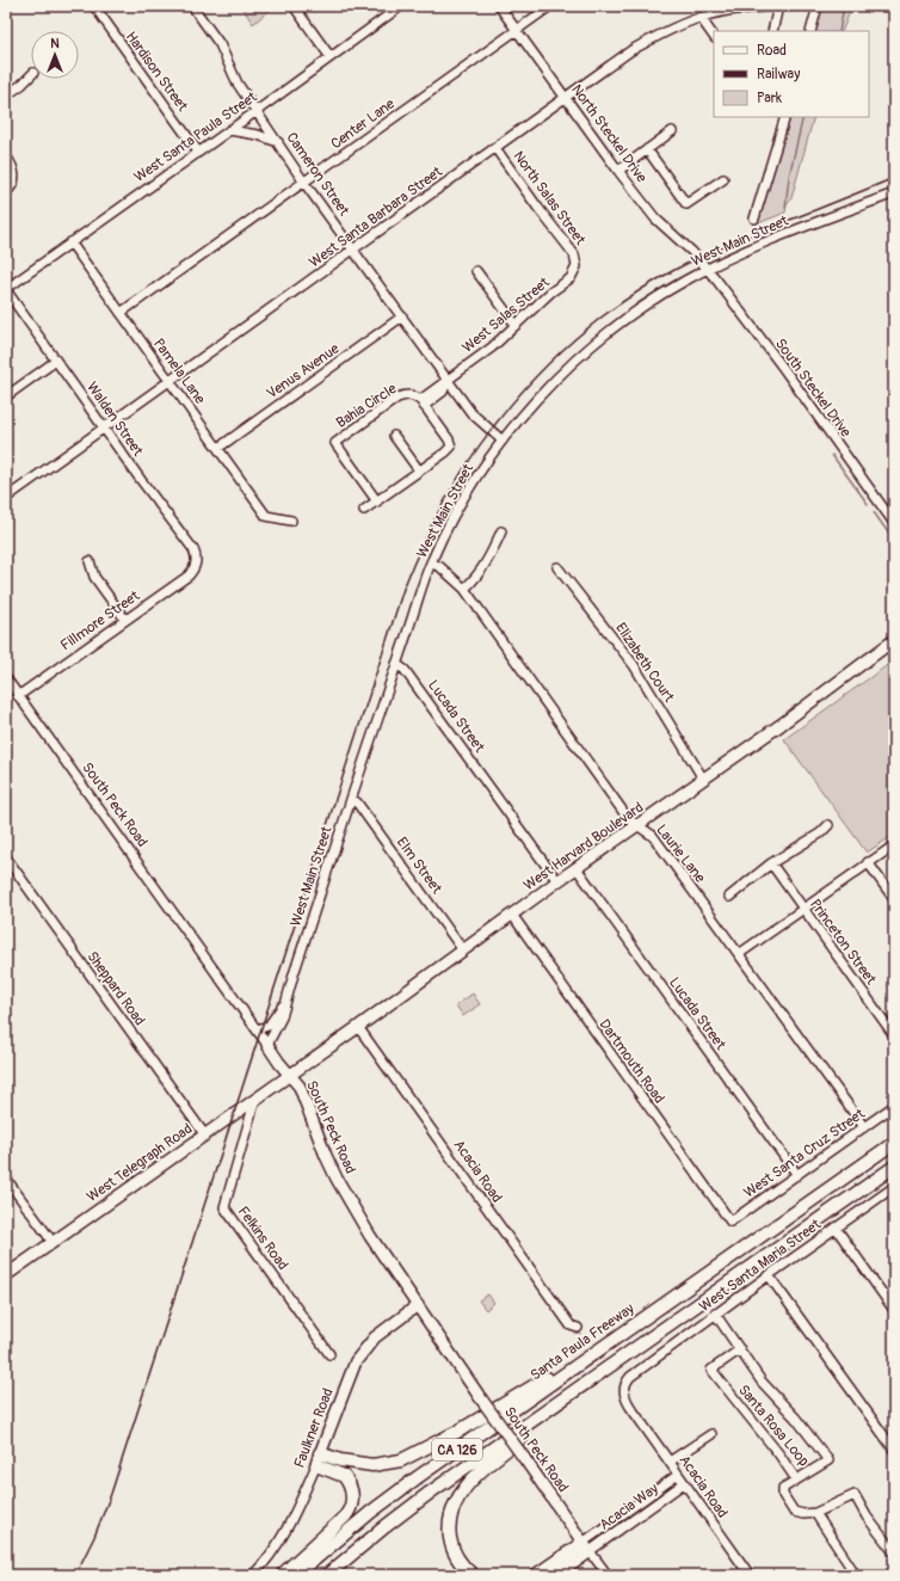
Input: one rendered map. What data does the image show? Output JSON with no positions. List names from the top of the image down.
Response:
{
  "streets": {
    "highway": ["Santa Paula Freeway", "CA 126"],
    "main road": [
      "South Peck Road",
      "West Harvard Boulevard",
      "West Telegraph Road",
      "Faulkner Road"
    ],
    "street": [
      "Hardison Street",
      "Center Lane",
      "North Steckel Drive",
      "West Santa Paula Street",
      "Cameron Street",
      "North Salas Street",
      "West Santa Barbara Street",
      "West Main Street",
      "West Salas Street",
      "Pamela Lane",
      "Venus Avenue",
      "South Steckel Drive",
      "Bahia Circle",
      "Walden Street",
      "Fillmore Street",
      "Elizabeth Court",
      "Lucada Street",
      "Laurie Lane",
      "Elm Street",
      "Princeton Street",
      "Sheppard Road",
      "Dartmouth Road",
      "West Santa Cruz Street",
      "Acacia Road",
      "Felkins Road",
      "West Santa Maria Street",
      "Santa Rosa Loop",
      "Acacia Way"
    ]
  },
  "crossings": [
    ["Hardison Street", "West Santa Paula Street"],
    ["Center Lane", "North Steckel Drive"],
    ["Center Lane", "Cameron Street"],
    ["Center Lane", "Pamela Lane"],
    ["North Steckel Drive", "West Santa Barbara Street"],
    ["North Steckel Drive", "West Main Street"],
    ["North Steckel Drive", "South Steckel Drive"],
    ["West Santa Paula Street", "Cameron Street"],
    ["West Santa Paula Street", "Pamela Lane"],
    ["West Santa Paula Street", "Walden Street"],
    ["Cameron Street", "West Santa Barbara Street"],
    ["Cameron Street", "West Main Street"],
    ["Cameron Street", "West Salas Street"],
    ["Cameron Street", "Venus Avenue"],
    ["North Salas Street", "West Santa Barbara Street"],
    ["North Salas Street", "West Salas Street"],
    ["West Santa Barbara Street", "Pamela Lane"],
    ["West Santa Barbara Street", "Walden Street"],
    ["West Main Street", "South Steckel Drive"],
    ["West Main Street", "Lucada Street"],
    ["West Main Street", "South Peck Road"],
    ["West Main Street", "Laurie Lane"],
    ["West Main Street", "Elm Street"],
    ["West Salas Street", "Bahia Circle"],
    ["Pamela Lane", "Venus Avenue"],
    ["Walden Street", "Fillmore Street"],
    ["Fillmore Street", "South Peck Road"],
    ["Elizabeth Court", "West Harvard Boulevard"],
    ["Lucada Street", "West Harvard Boulevard"],
    ["Lucada Street", "West Santa Cruz Street"],
    ["South Peck Road", "West Harvard Boulevard"],
    ["South Peck Road", "West Telegraph Road"],
    ["South Peck Road", "Faulkner Road"],
    ["South Peck Road", "Acacia Way"],
    ["West Harvard Boulevard", "Laurie Lane"],
    ["West Harvard Boulevard", "Elm Street"],
    ["West Harvard Boulevard", "Dartmouth Road"],
    ["West Harvard Boulevard", "West Telegraph Road"],
    ["West Harvard Boulevard", "Acacia Road"],
    ["Laurie Lane", "West Santa Cruz Street"],
    ["Sheppard Road", "West Telegraph Road"],
    ["Dartmouth Road", "West Santa Cruz Street"],
    ["West Telegraph Road", "Felkins Road"],
    ["Acacia Road", "West Santa Maria Street"],
    ["Acacia Road", "Acacia Way"],
    ["West Santa Maria Street", "Santa Rosa Loop"]
  ],
  "legend": ["Road", "Railway", "Park"],
  "north": "top"
}
